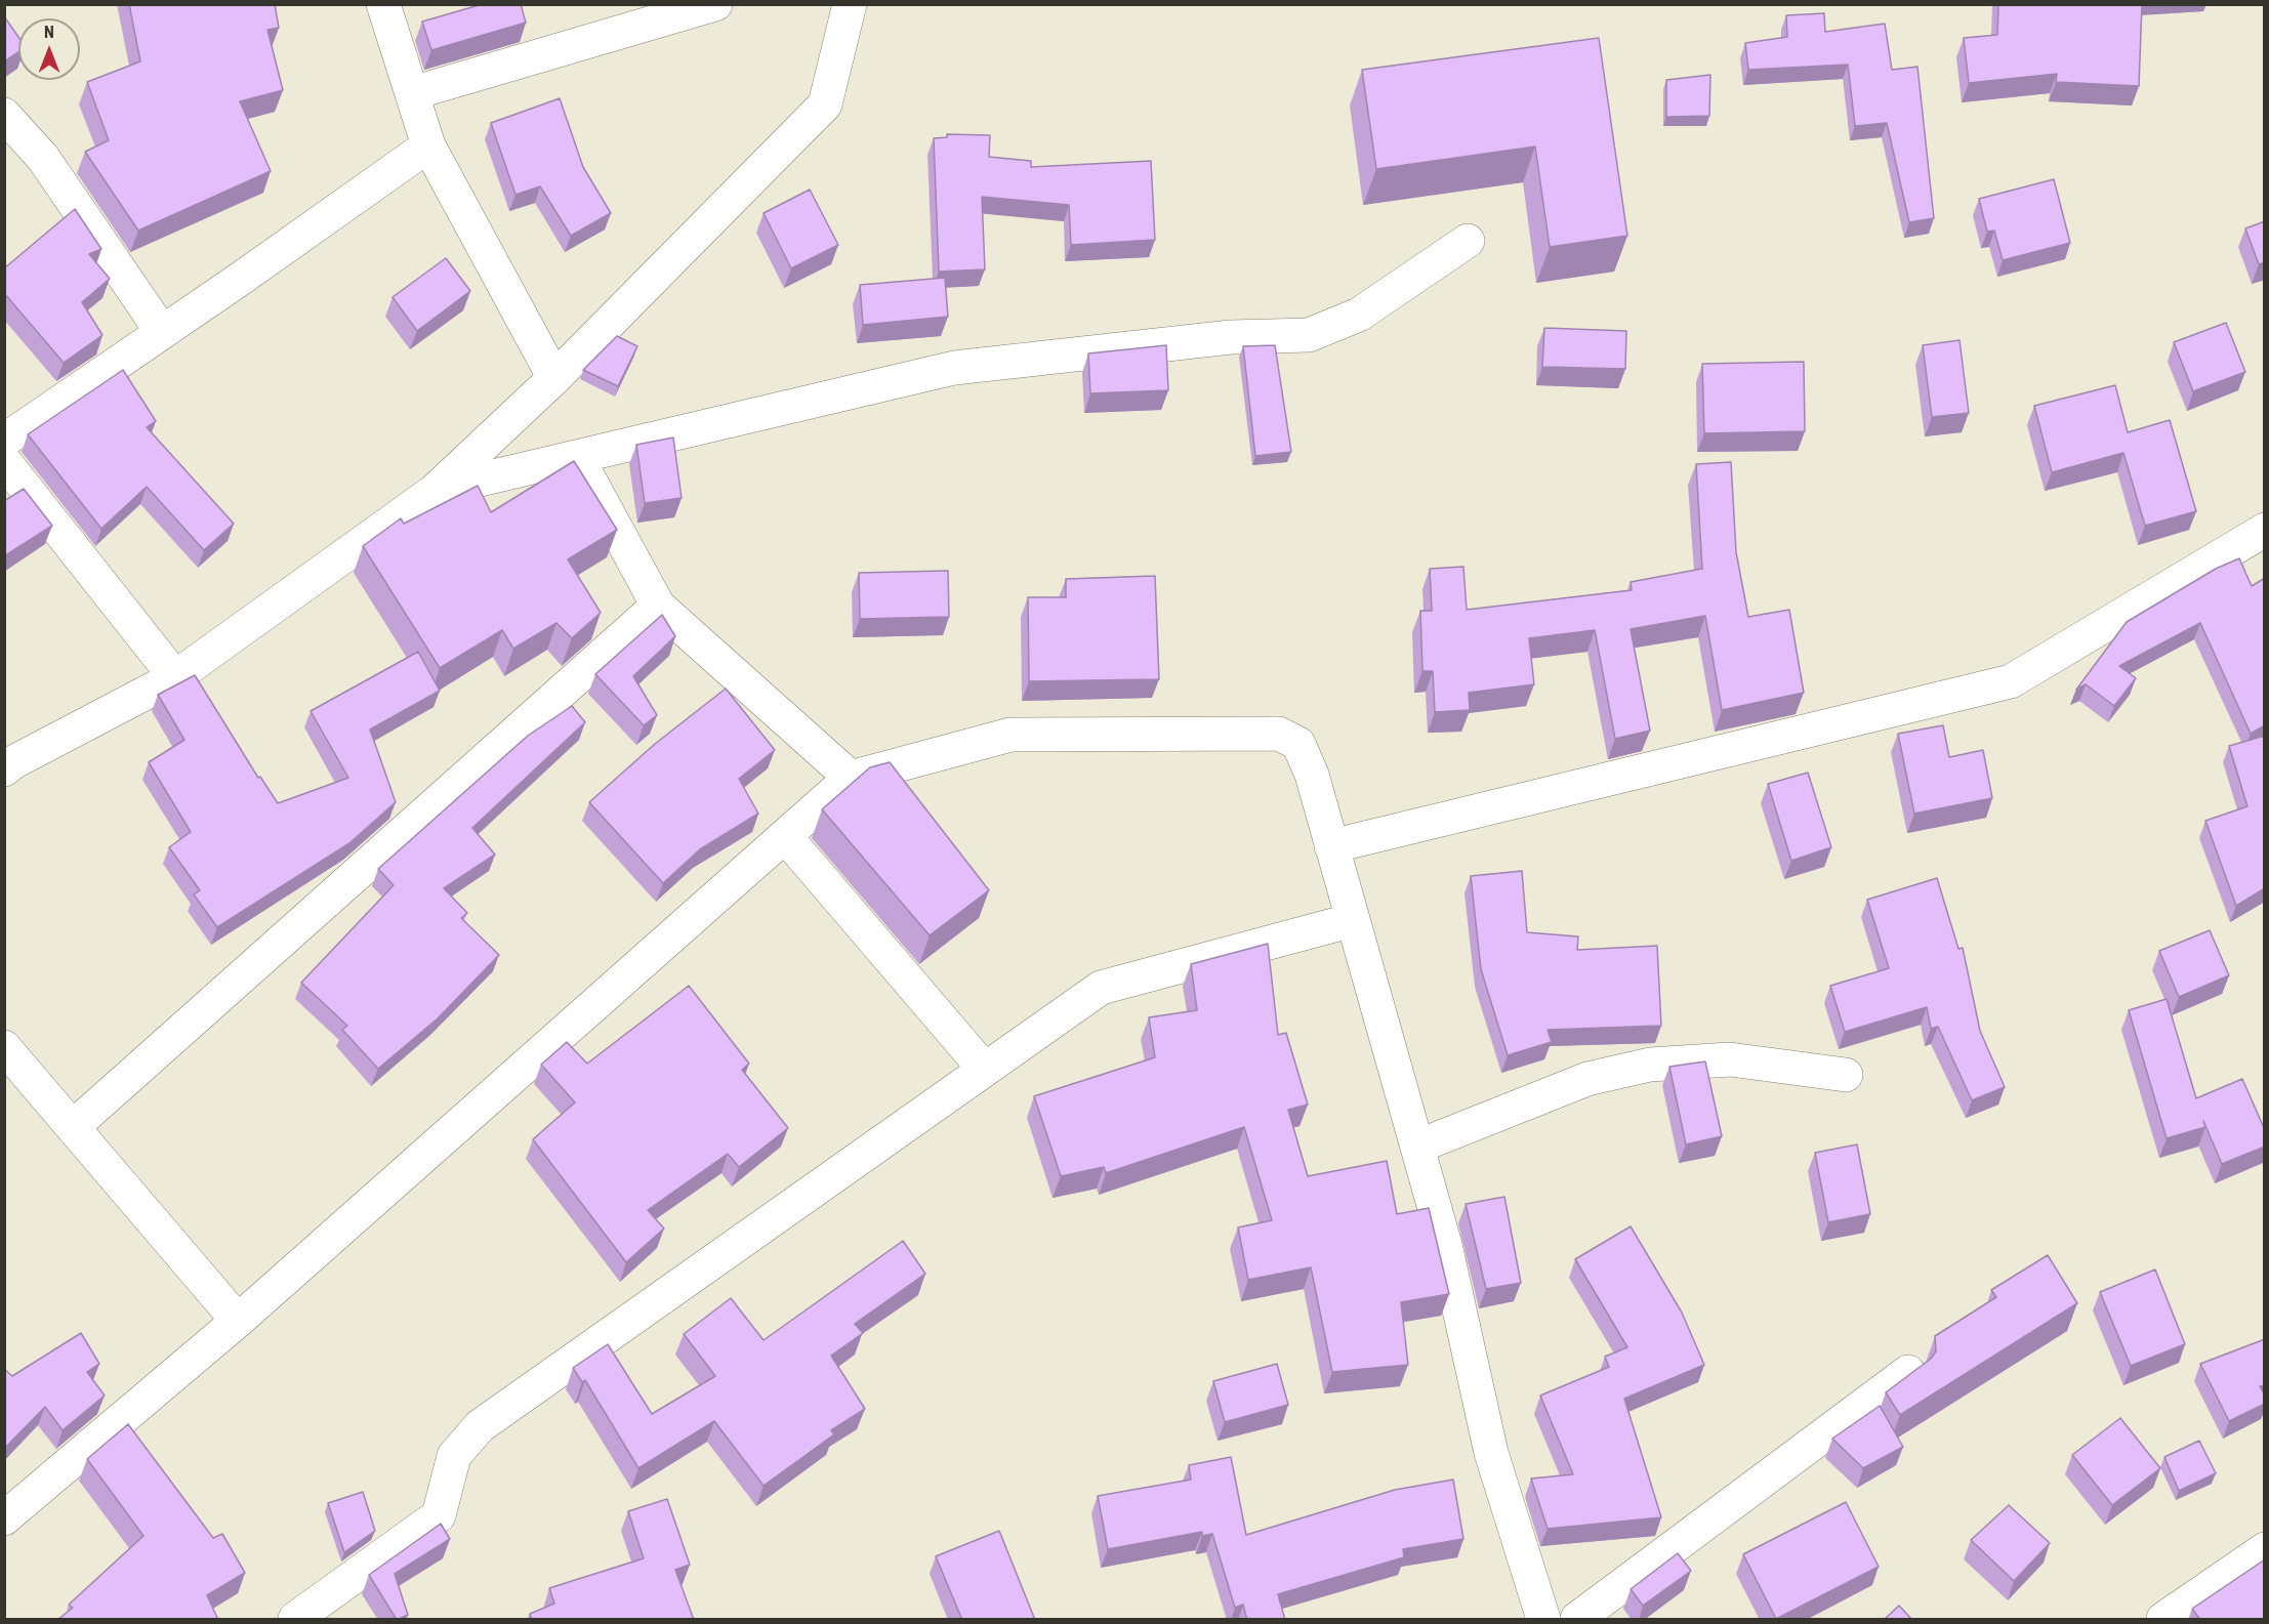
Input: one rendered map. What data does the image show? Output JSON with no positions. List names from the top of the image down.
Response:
{
  "north": "top"
}
